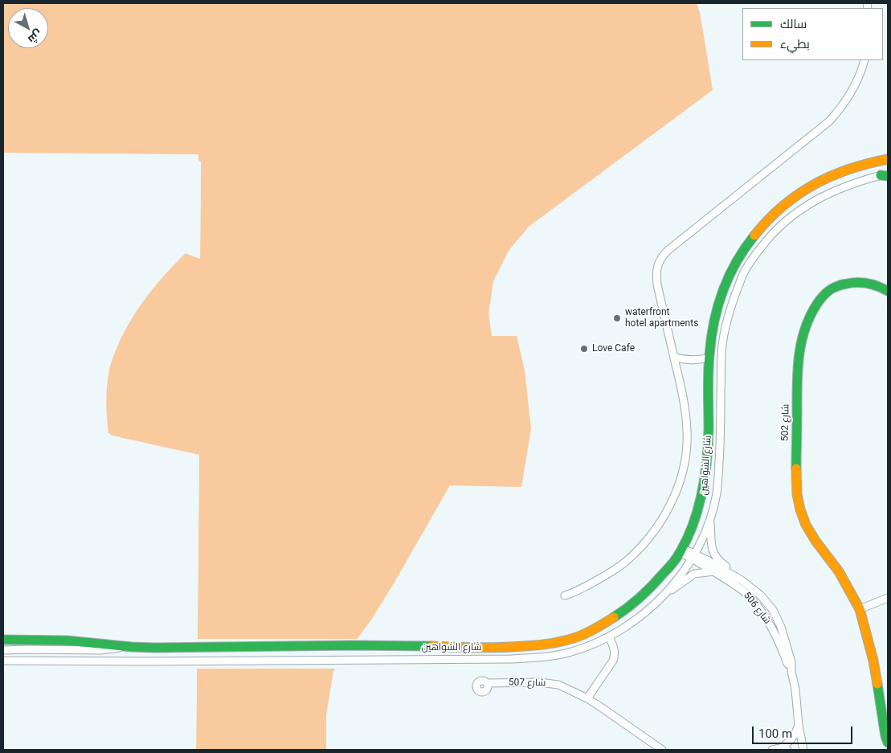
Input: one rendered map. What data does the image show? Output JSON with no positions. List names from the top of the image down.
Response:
{
  "streets": {
    "street": [
      "شارع 502",
      "شارع الشواهين",
      "شارع 506",
      "شارع 507"
    ]
  },
  "crossings": [
    ["شارع الشواهين", "شارع 506"]
  ],
  "places": ["waterfront hotel apartments", "Love Cafe"],
  "legend": ["سالك", "بطيء"],
  "scale_bar": "100 m",
  "north": "bottom right"
}
